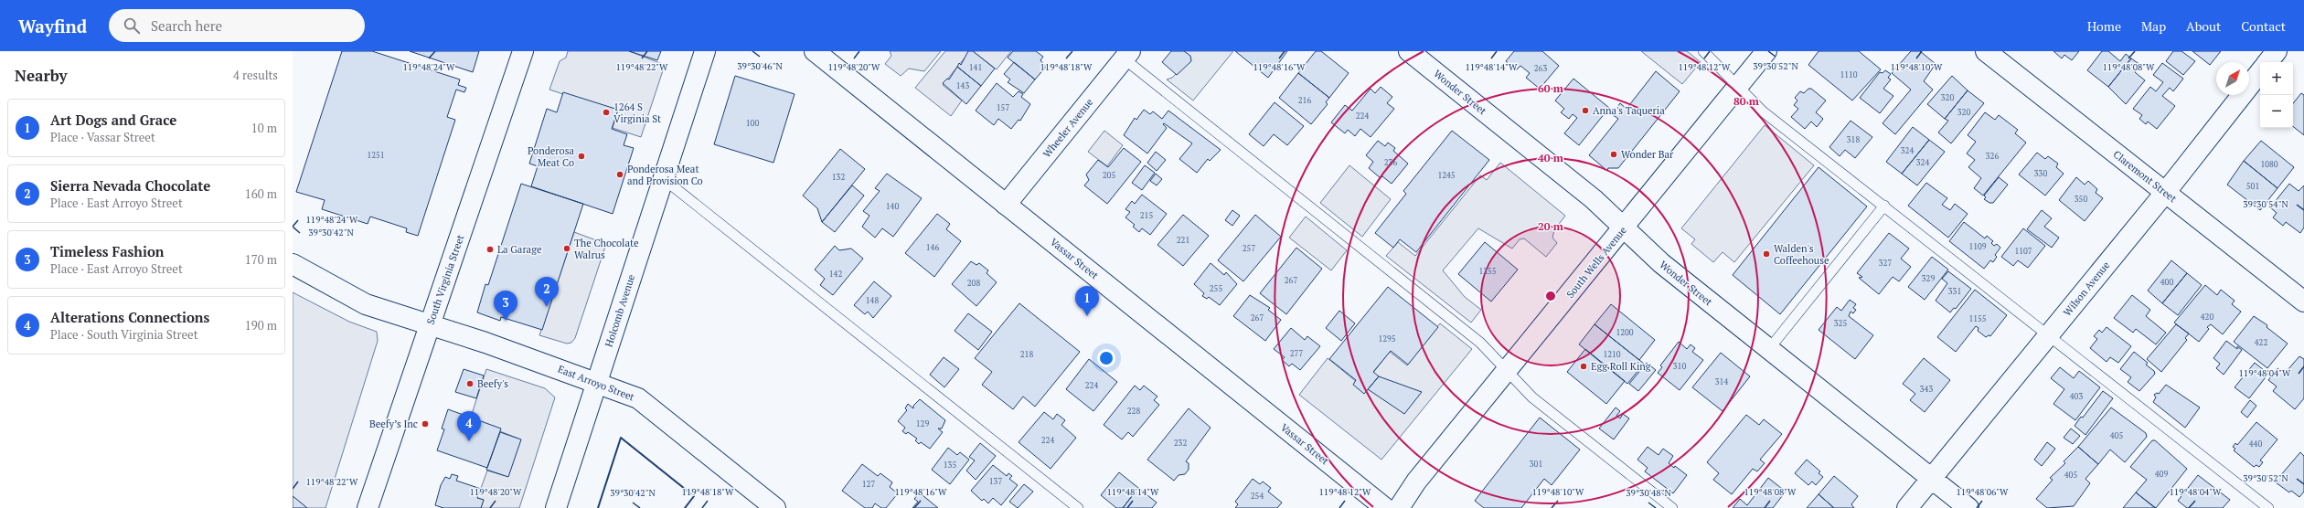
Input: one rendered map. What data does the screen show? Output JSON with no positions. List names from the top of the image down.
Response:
{
  "streets": {
    "street": [
      "Wonder Street",
      "Wheeler Avenue",
      "Claremont Street",
      "Vassar Street",
      "South Wells Avenue",
      "South Virginia Street",
      "Wilson Avenue",
      "Holcomb Avenue",
      "East Arroyo Street"
    ]
  },
  "crossings": [
    ["Wonder Street", "South Wells Avenue"],
    ["Wonder Street", "Wilson Avenue"],
    ["Wheeler Avenue", "Vassar Street"],
    ["Claremont Street", "Wilson Avenue"],
    ["South Virginia Street", "East Arroyo Street"],
    ["Holcomb Avenue", "East Arroyo Street"]
  ],
  "places": [
    "Anna's Taqueria",
    "1264 S Virginia St",
    "Wonder Bar",
    "Ponderosa Meat Co",
    "Ponderosa Meat and Provision Co",
    "The Chocolate Walrus",
    "La Garage",
    "Walden's Coffeehouse",
    "Egg Roll King",
    "Beefy's",
    "Beefy’s Inc"
  ],
  "house_numbers": [
    "141",
    "263",
    "1110",
    "143",
    "320",
    "216",
    "157",
    "320",
    "224",
    "100",
    "318",
    "324",
    "1251",
    "326",
    "236",
    "324",
    "1080",
    "330",
    "205",
    "1245",
    "132",
    "501",
    "350",
    "140",
    "215",
    "221",
    "1109",
    "146",
    "257",
    "1107",
    "327",
    "1255",
    "142",
    "329",
    "267",
    "400",
    "208",
    "255",
    "331",
    "148",
    "420",
    "267",
    "1155",
    "325",
    "1200",
    "1295",
    "422",
    "277",
    "218",
    "1210",
    "310",
    "314",
    "224",
    "343",
    "403",
    "228",
    "129",
    "405",
    "224",
    "232",
    "440",
    "301",
    "135",
    "409",
    "405",
    "137",
    "127",
    "254"
  ],
  "north": "top right",
  "page": {
    "header": "Wayfind",
    "search": "Search here",
    "nav": [
      "Home",
      "Map",
      "About",
      "Contact"
    ],
    "heading": ["Nearby", "4 results"],
    "map_buttons": ["+", "−"],
    "list": [
      {
        "mark": "1",
        "name": "Art Dogs and Grace",
        "note": "Place · Vassar Street",
        "value": "10 m"
      },
      {
        "mark": "2",
        "name": "Sierra Nevada Chocolate",
        "note": "Place · East Arroyo Street",
        "value": "160 m"
      },
      {
        "mark": "3",
        "name": "Timeless Fashion",
        "note": "Place · East Arroyo Street",
        "value": "170 m"
      },
      {
        "mark": "4",
        "name": "Alterations Connections",
        "note": "Place · South Virginia Street",
        "value": "190 m"
      }
    ],
    "pins": [
      "2",
      "1",
      "3",
      "4"
    ]
  },
  "coordinates": [
    "39°30'46\"N",
    "39°30'52\"N",
    "119°48'24\"W",
    "119°48'22\"W",
    "119°48'20\"W",
    "119°48'18\"W",
    "119°48'16\"W",
    "119°48'14\"W",
    "119°48'12\"W",
    "119°48'10\"W",
    "119°48'08\"W",
    "39°30'54\"N",
    "39°30'42\"N",
    "119°48'04\"W",
    "119°48'06\"W",
    "39°30'48\"N"
  ],
  "rings": [
    "60 m",
    "80 m",
    "40 m",
    "20 m"
  ]
}
